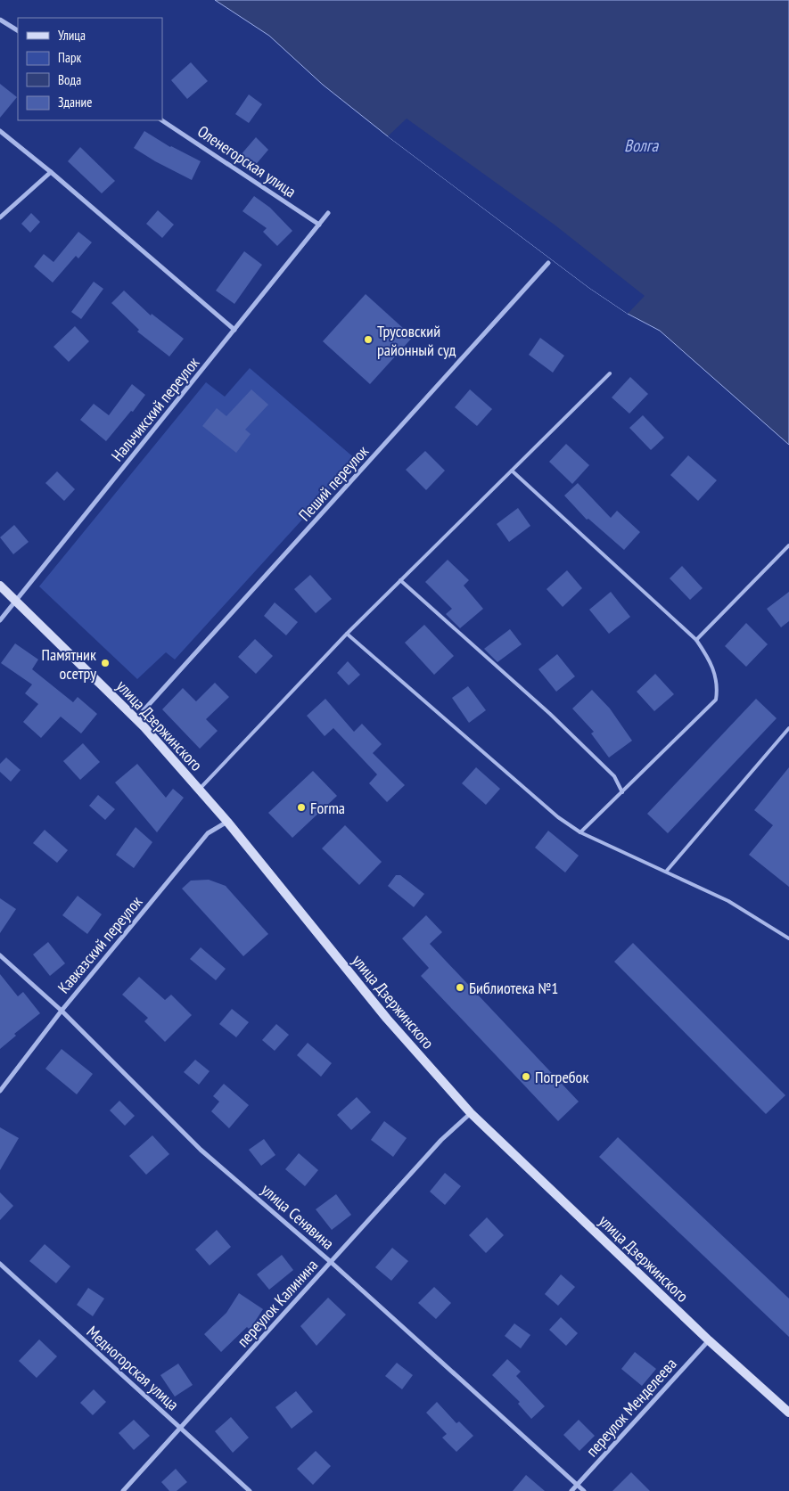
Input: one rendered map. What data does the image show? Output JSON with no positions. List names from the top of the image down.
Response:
{
  "streets": {
    "main road": ["улица Дзержинского"],
    "street": [
      "Оленегорская улица",
      "Нальчикский переулок",
      "Пеший переулок",
      "Кавказский переулок",
      "улица Сенявина",
      "переулок Калинина",
      "Медногорская улица",
      "переулок Менделеева"
    ]
  },
  "crossings": [
    ["Оленегорская улица", "Нальчикский переулок"],
    ["Нальчикский переулок", "улица Дзержинского"],
    ["Пеший переулок", "улица Дзержинского"],
    ["улица Дзержинского", "Кавказский переулок"],
    ["улица Дзержинского", "переулок Калинина"],
    ["улица Дзержинского", "переулок Менделеева"],
    ["Кавказский переулок", "улица Сенявина"],
    ["улица Сенявина", "переулок Калинина"],
    ["улица Сенявина", "переулок Менделеева"],
    ["переулок Калинина", "Медногорская улица"]
  ],
  "water": ["Волга"],
  "places": [
    "Трусовский районный суд",
    "Памятник осетру",
    "Forma",
    "Библиотека №1",
    "Погребок"
  ],
  "legend": [
    "Улица",
    "Парк",
    "Вода",
    "Здание"
  ]
}
